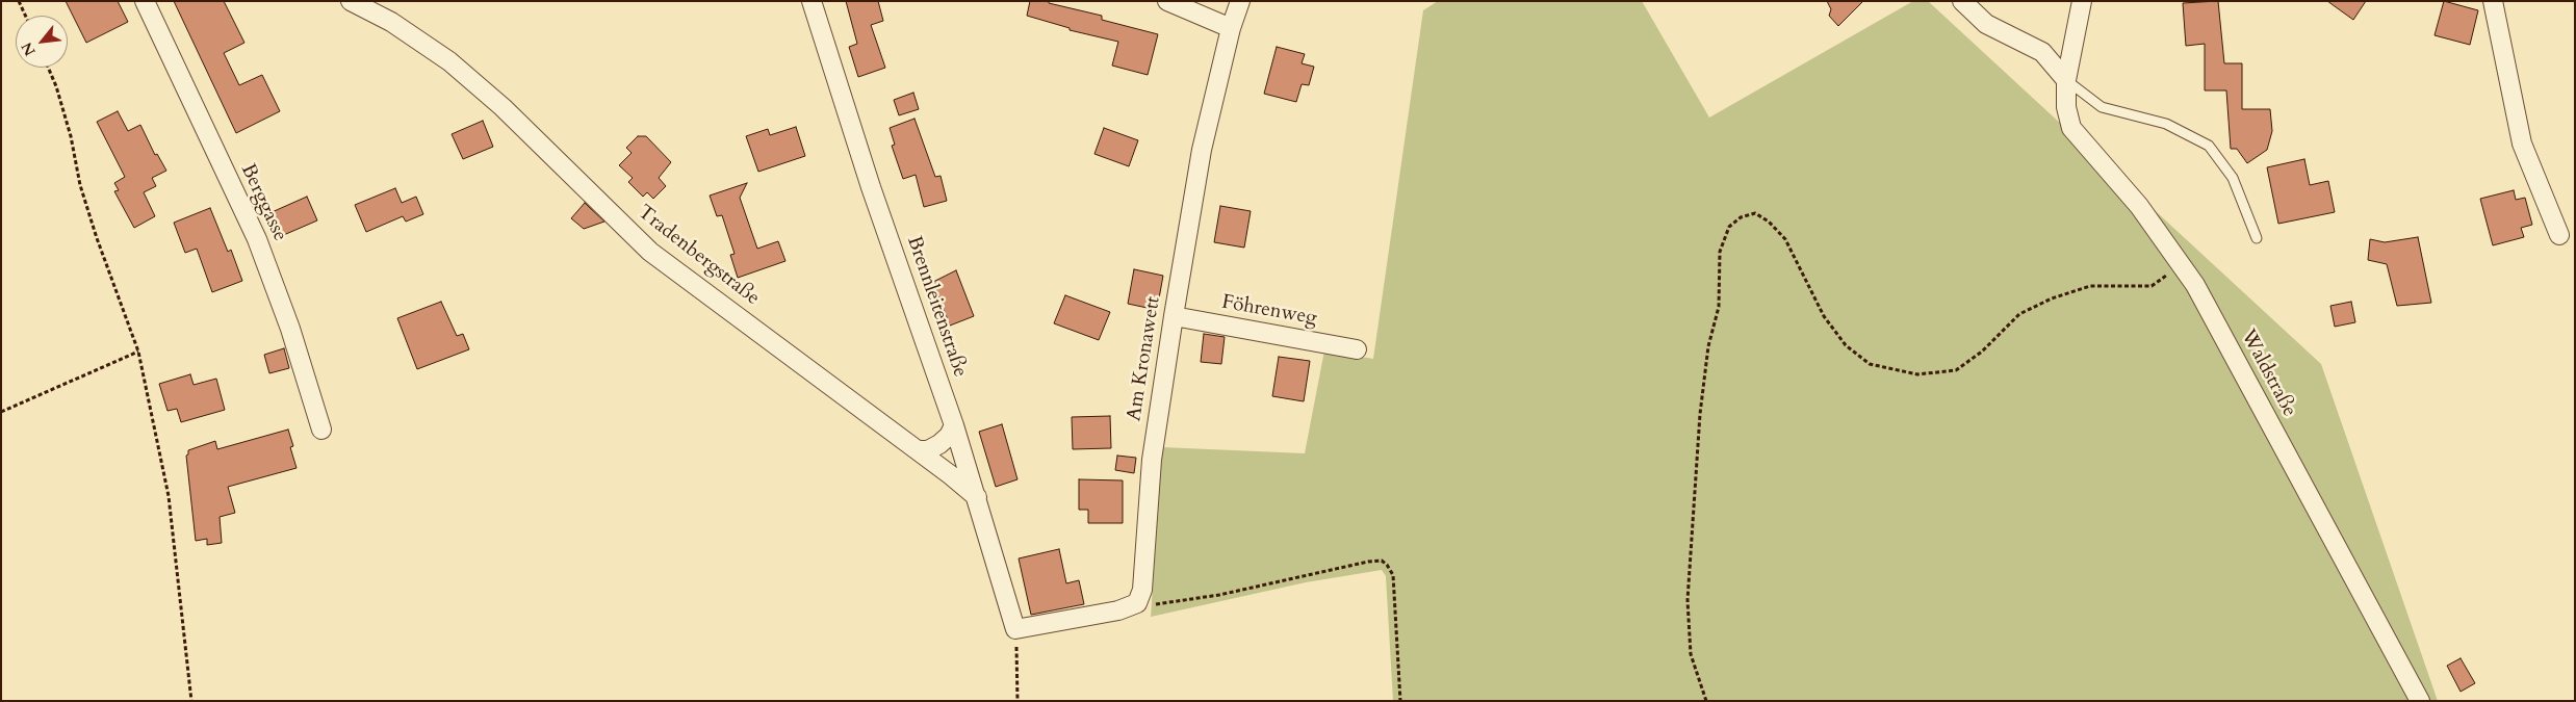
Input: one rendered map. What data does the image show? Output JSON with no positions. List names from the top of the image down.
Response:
{
  "streets": {
    "street": [
      "Berggasse",
      "Tradenbergstraße",
      "Brennleitenstraße",
      "Föhrenweg",
      "Am Kronawett",
      "Waldstraße"
    ]
  },
  "crossings": [
    ["Tradenbergstraße", "Brennleitenstraße"],
    ["Föhrenweg", "Am Kronawett"]
  ],
  "north": "bottom left"
}
